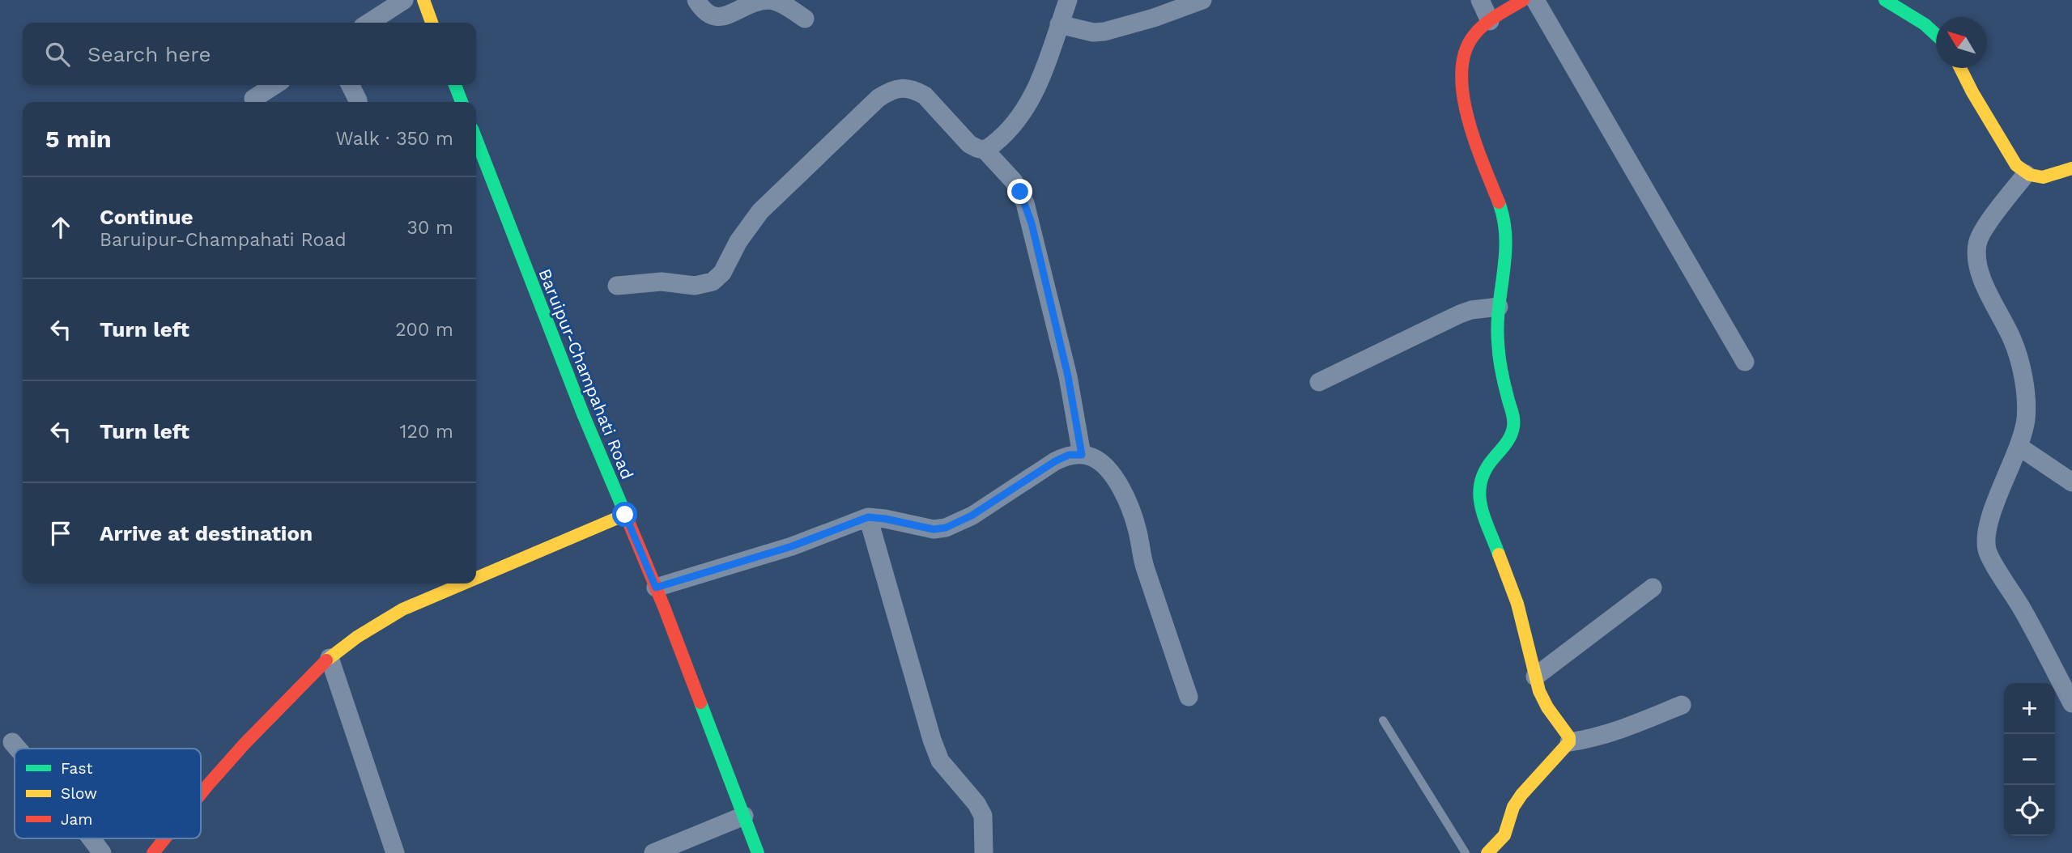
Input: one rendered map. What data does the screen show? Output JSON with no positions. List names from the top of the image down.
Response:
{
  "streets": {
    "main road": ["Baruipur-Champahati Road"]
  },
  "legend": ["Fast", "Slow", "Jam"],
  "north": "top left",
  "page": {
    "search": "Search here",
    "heading": ["5 min", "Walk · 350 m"],
    "list": [
      ["Continue", "Baruipur-Champahati Road", "30 m"],
      ["Turn left", "200 m"],
      ["Turn left", "120 m"],
      "Arrive at destination"
    ],
    "map_buttons": ["+", "−"]
  }
}
